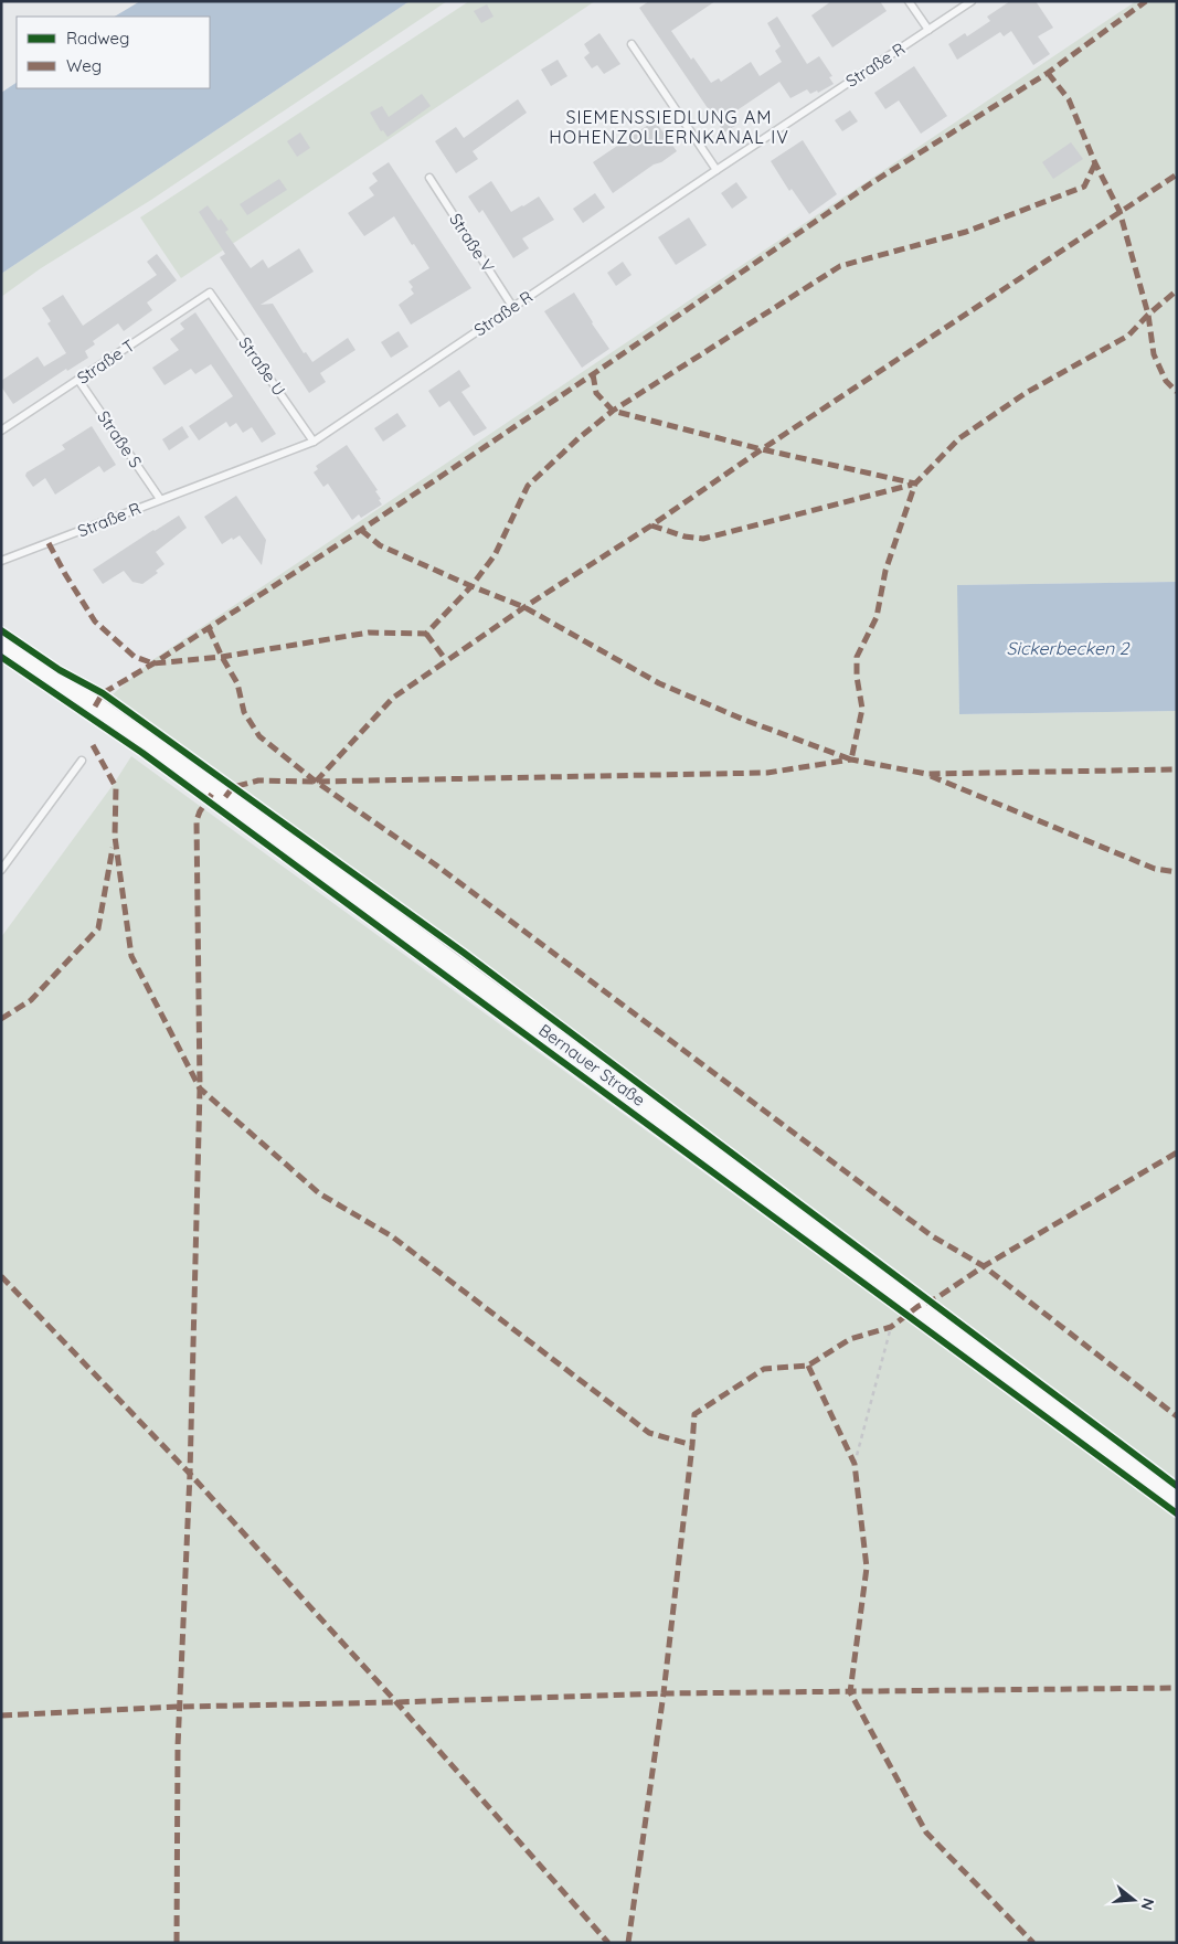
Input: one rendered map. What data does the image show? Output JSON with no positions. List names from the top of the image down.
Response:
{
  "streets": {
    "main road": ["Bernauer Straße"],
    "lane": [
      "Straße R",
      "Straße V",
      "Straße T",
      "Straße U",
      "Straße S"
    ]
  },
  "crossings": [
    ["Straße R", "Straße V"],
    ["Straße R", "Straße U"],
    ["Straße R", "Straße S"],
    ["Straße T", "Straße U"],
    ["Straße T", "Straße S"]
  ],
  "districts": ["SIEMENSSIEDLUNG AM HOHENZOLLERNKANAL IV"],
  "water": ["Sickerbecken 2"],
  "legend": ["Radweg", "Weg"],
  "north": "right"
}
